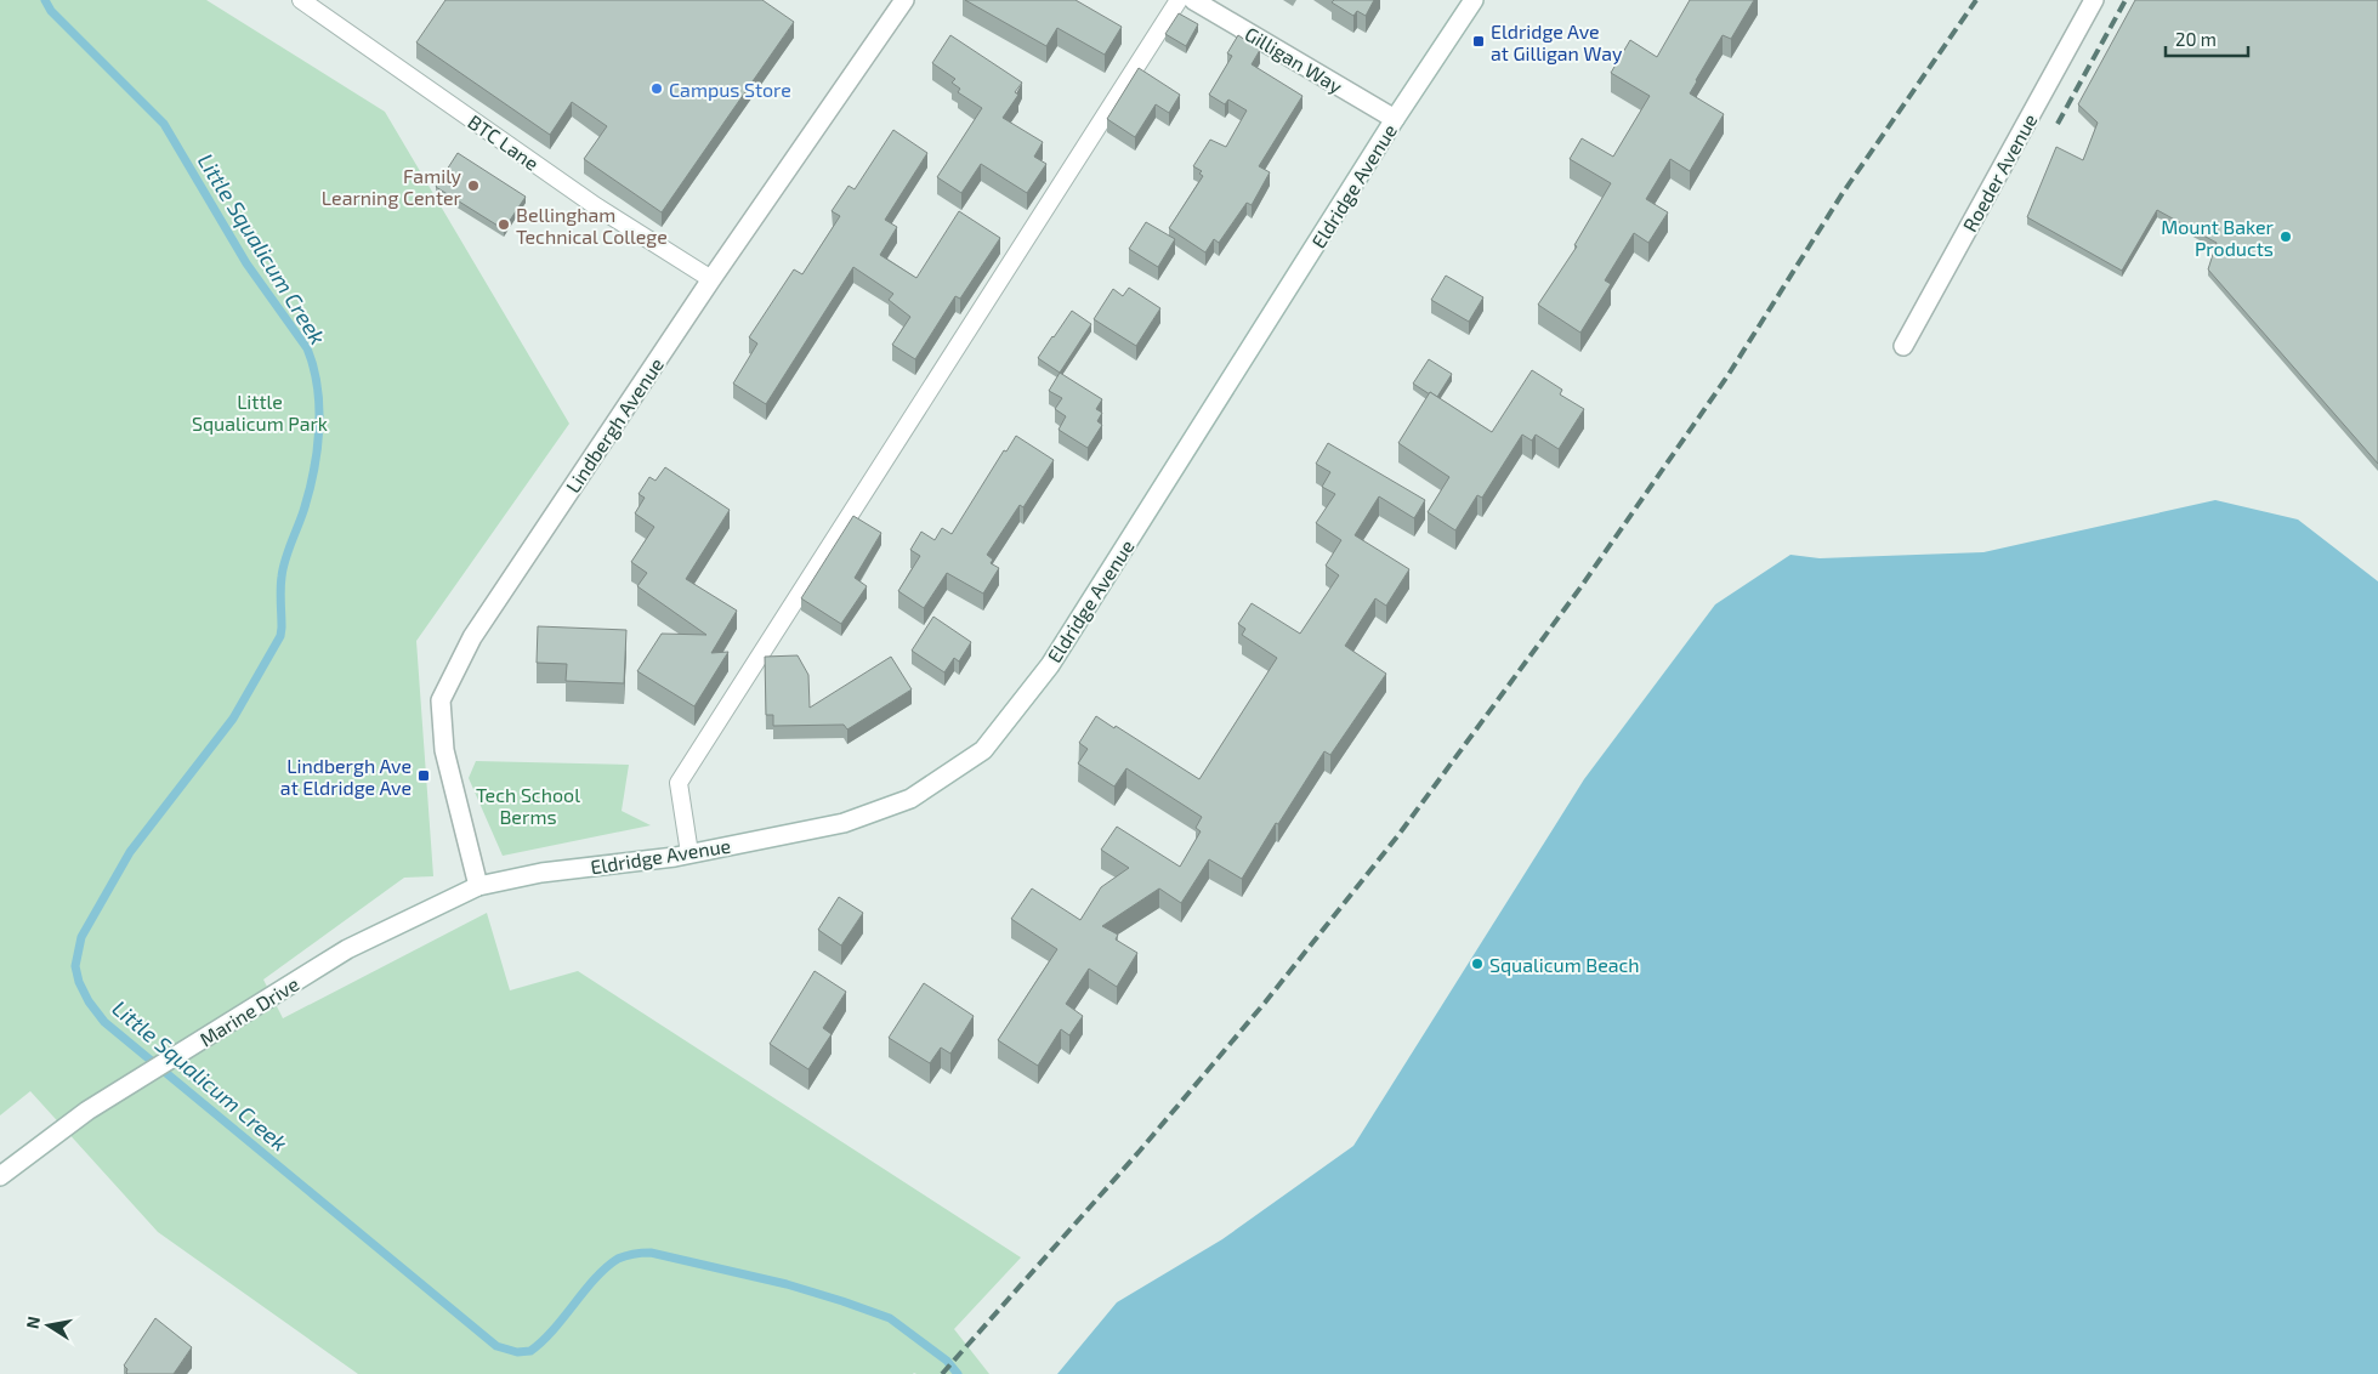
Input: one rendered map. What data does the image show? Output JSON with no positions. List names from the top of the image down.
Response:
{
  "streets": {
    "main road": [
      "Gilligan Way",
      "Roeder Avenue",
      "Eldridge Avenue",
      "Lindbergh Avenue",
      "Marine Drive"
    ],
    "lane": ["BTC Lane"]
  },
  "crossings": [
    ["Gilligan Way", "Eldridge Avenue"],
    ["BTC Lane", "Lindbergh Avenue"],
    ["Eldridge Avenue", "Lindbergh Avenue"],
    ["Eldridge Avenue", "Marine Drive"],
    ["Lindbergh Avenue", "Marine Drive"]
  ],
  "water": ["Little Squalicum Creek"],
  "parks": ["Little Squalicum Park", "Tech School Berms"],
  "places": {
    "transit": ["Eldridge Ave at Gilligan Way", "Lindbergh Ave at Eldridge Ave"],
    "other": [
      "Campus Store",
      "Family Learning Center",
      "Bellingham Technical College",
      "Mount Baker Products",
      "Squalicum Beach"
    ]
  },
  "scale_bar": "20 m",
  "north": "left"
}
